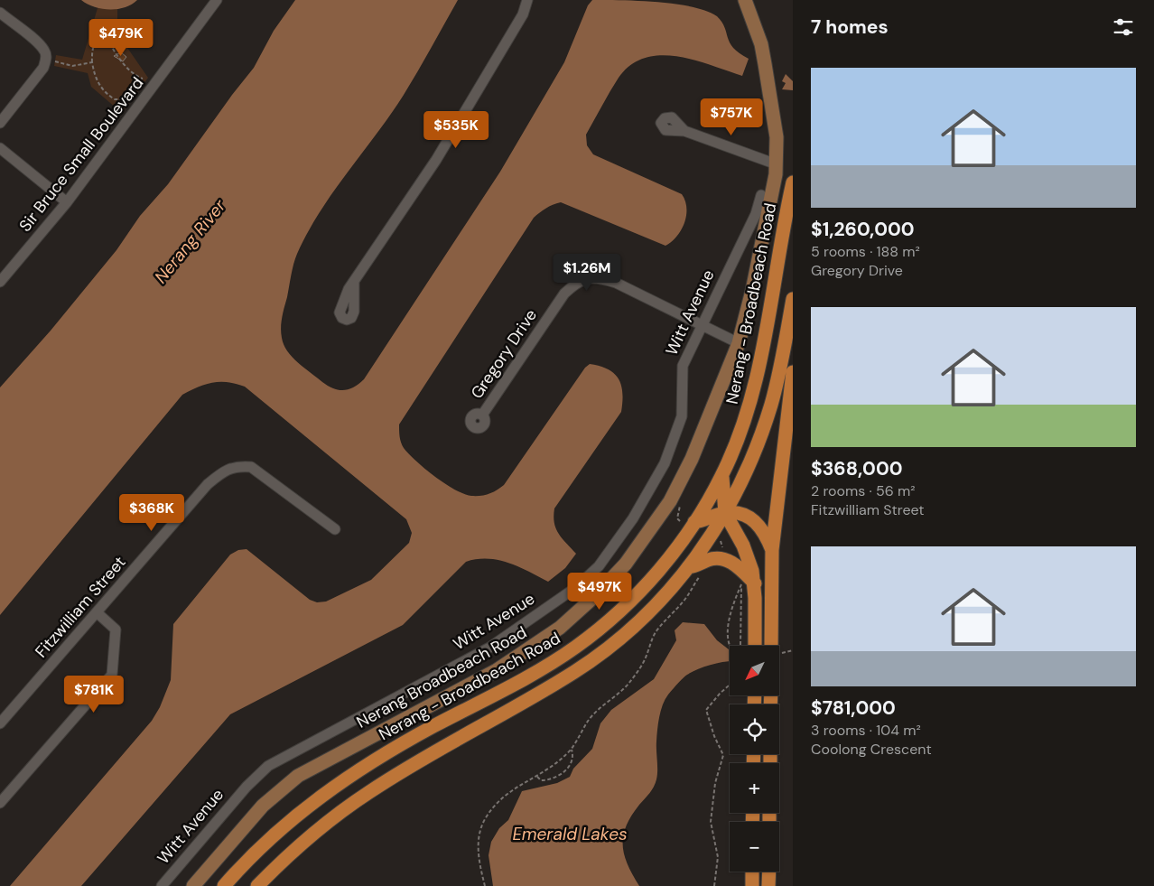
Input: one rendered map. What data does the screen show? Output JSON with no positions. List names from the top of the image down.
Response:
{
  "streets": {
    "main road": ["Nerang - Broadbeach Road"],
    "street": [
      "Sir Bruce Small Boulevard",
      "Witt Avenue",
      "Gregory Drive",
      "Fitzwilliam Street",
      "Nerang Broadbeach Road"
    ]
  },
  "crossings": [
    ["Witt Avenue", "Gregory Drive"],
    ["Gregory Drive", "Nerang Broadbeach Road"]
  ],
  "water": ["Nerang River", "Emerald Lakes"],
  "north": "bottom left",
  "page": {
    "heading": "7 homes",
    "price": [
      "$479K",
      "$757K",
      "$535K",
      "$1.26M",
      "$368K",
      "$497K",
      "$781K"
    ],
    "list": [
      {
        "name": "$1,260,000",
        "note": "5 rooms · 188 m² · Gregory Drive"
      },
      {
        "name": "$368,000",
        "note": "2 rooms · 56 m² · Fitzwilliam Street"
      },
      {
        "name": "$781,000",
        "note": "3 rooms · 104 m² · Coolong Crescent"
      }
    ],
    "map_buttons": ["+", "−"]
  }
}
